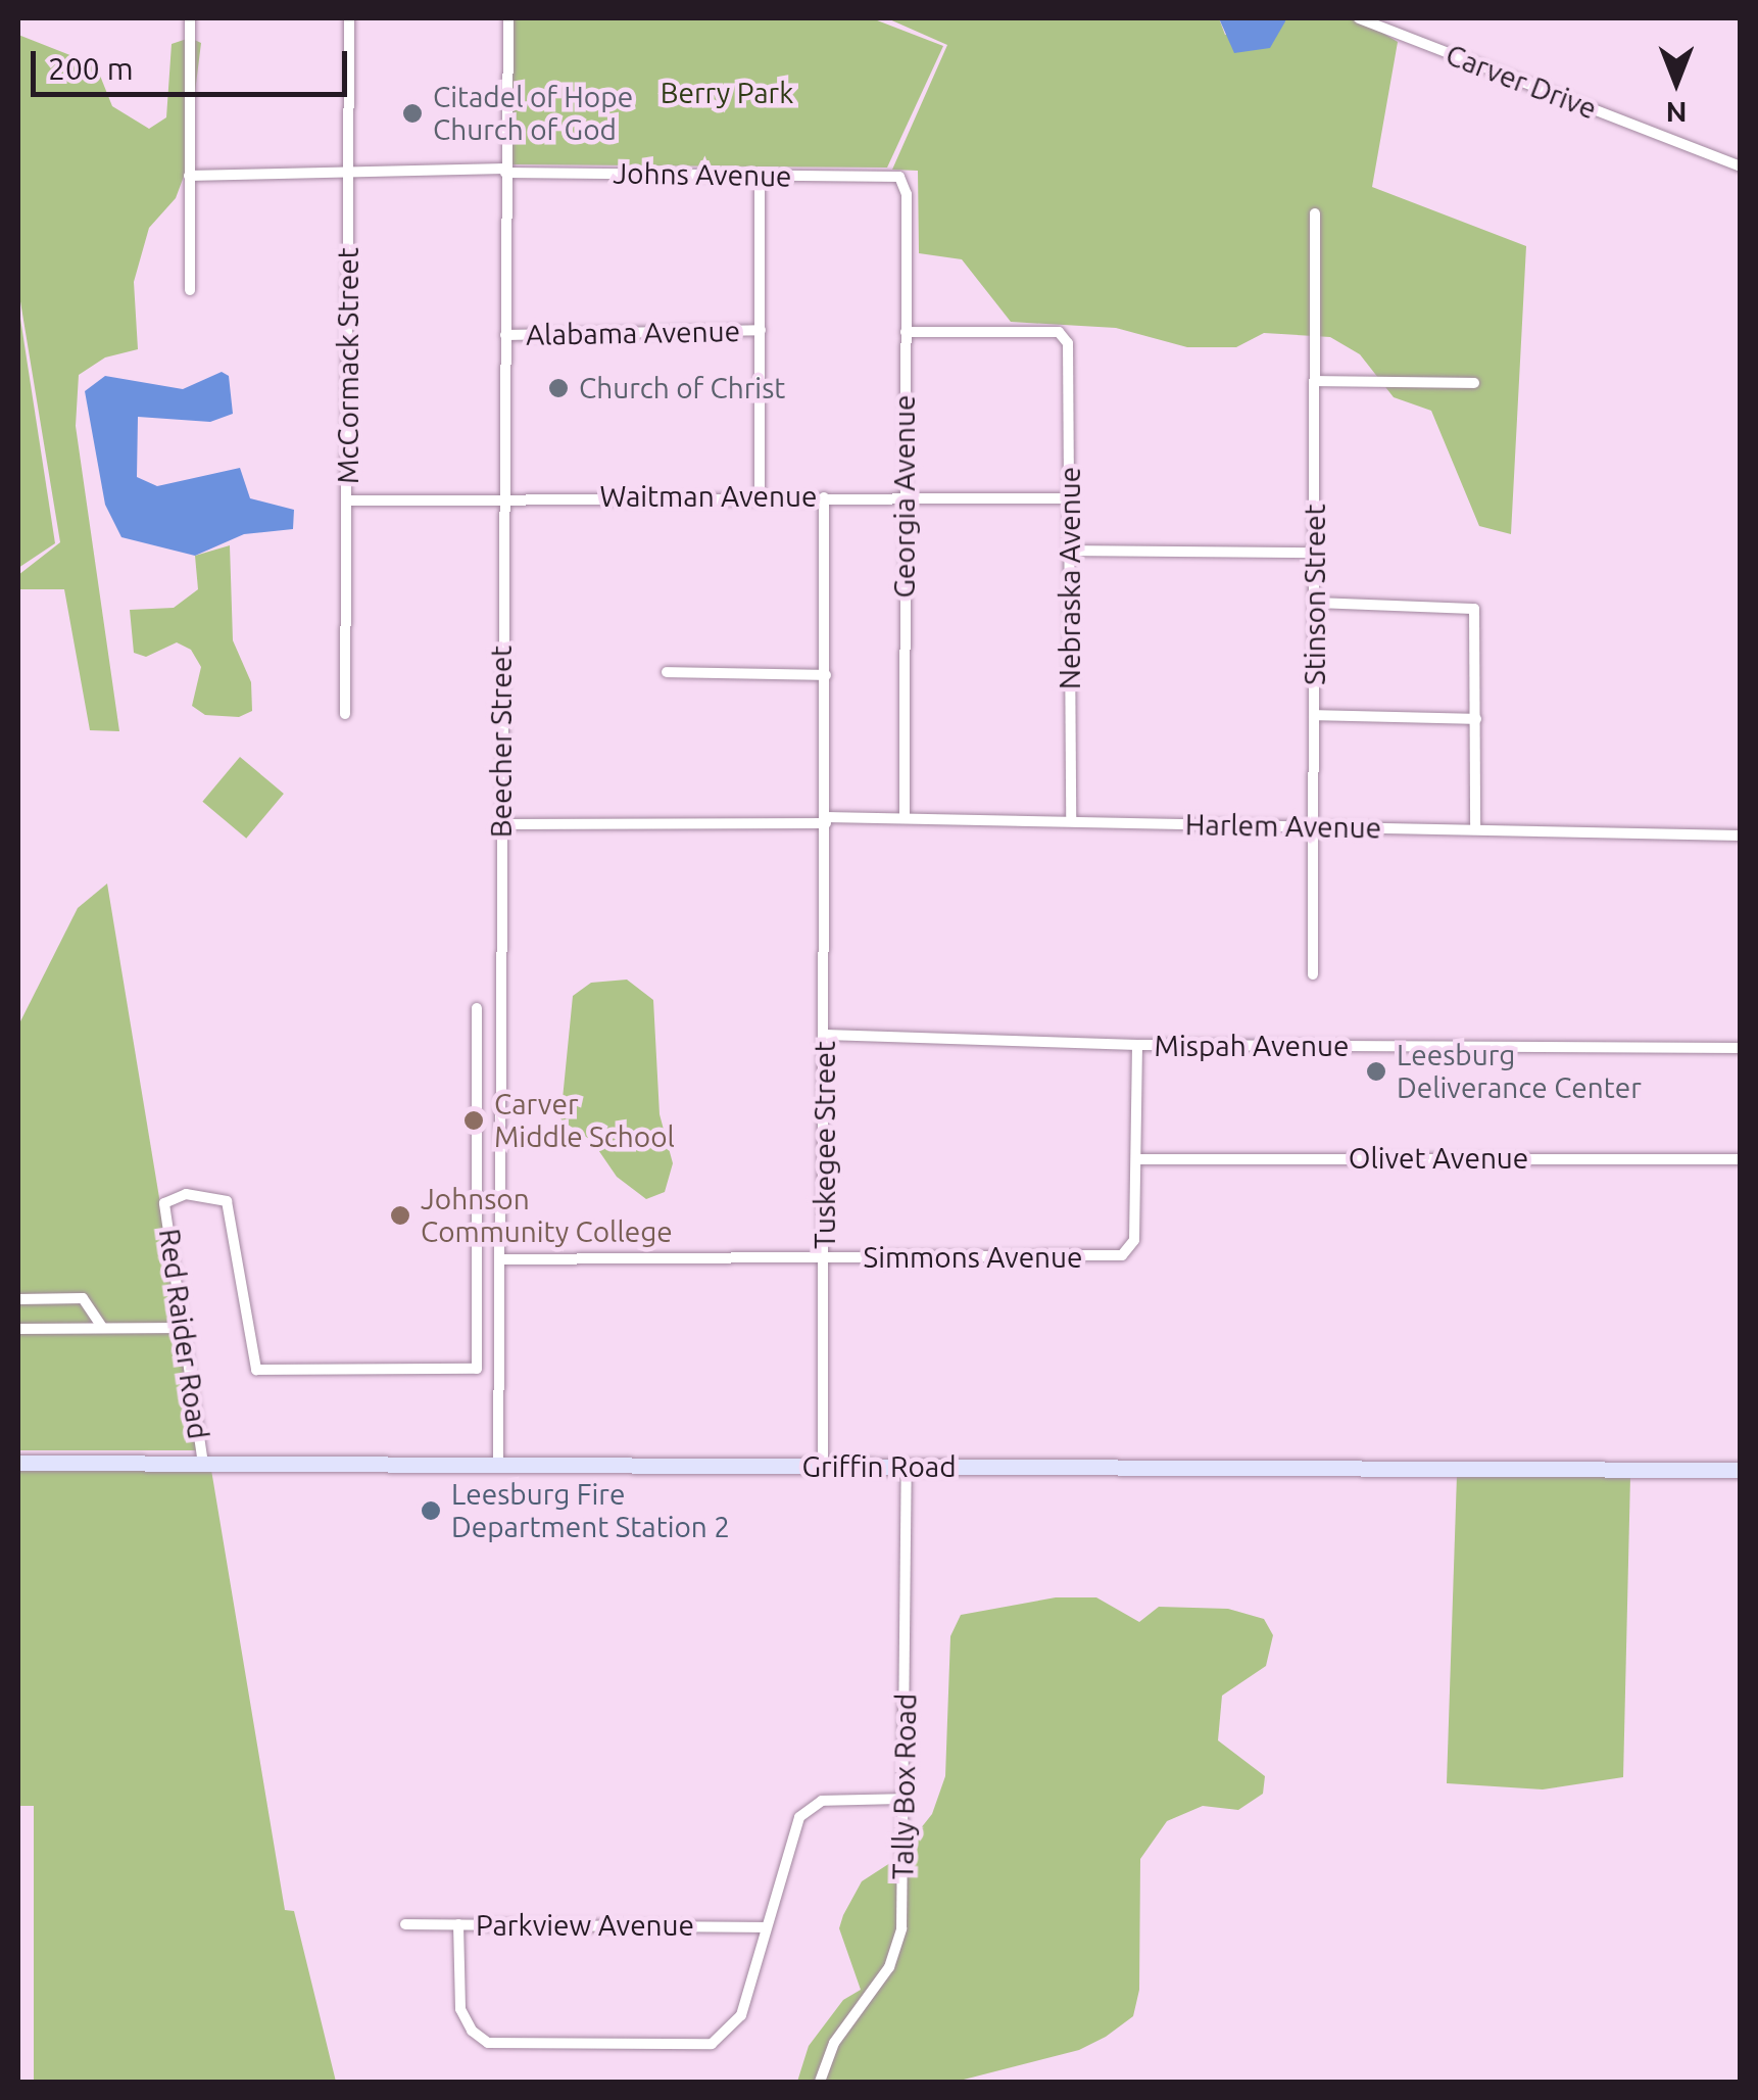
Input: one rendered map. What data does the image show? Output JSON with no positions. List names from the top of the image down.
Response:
{
  "streets": {
    "street": [
      "Carver Drive",
      "Johns Avenue",
      "Alabama Avenue",
      "McCormack Street",
      "Waitman Avenue",
      "Georgia Avenue",
      "Nebraska Avenue",
      "Stinson Street",
      "Beecher Street",
      "Harlem Avenue",
      "Mispah Avenue",
      "Tuskegee Street",
      "Olivet Avenue",
      "Simmons Avenue",
      "Red Raider Road",
      "Griffin Road",
      "Tally Box Road",
      "Parkview Avenue"
    ]
  },
  "crossings": [
    ["Johns Avenue", "McCormack Street"],
    ["Johns Avenue", "Georgia Avenue"],
    ["Johns Avenue", "Beecher Street"],
    ["Alabama Avenue", "Beecher Street"],
    ["McCormack Street", "Waitman Avenue"],
    ["Waitman Avenue", "Georgia Avenue"],
    ["Waitman Avenue", "Nebraska Avenue"],
    ["Waitman Avenue", "Beecher Street"],
    ["Waitman Avenue", "Tuskegee Street"],
    ["Georgia Avenue", "Nebraska Avenue"],
    ["Georgia Avenue", "Harlem Avenue"],
    ["Nebraska Avenue", "Harlem Avenue"],
    ["Stinson Street", "Harlem Avenue"],
    ["Beecher Street", "Harlem Avenue"],
    ["Beecher Street", "Simmons Avenue"],
    ["Beecher Street", "Griffin Road"],
    ["Harlem Avenue", "Tuskegee Street"],
    ["Mispah Avenue", "Tuskegee Street"],
    ["Tuskegee Street", "Simmons Avenue"],
    ["Tuskegee Street", "Griffin Road"],
    ["Olivet Avenue", "Simmons Avenue"],
    ["Red Raider Road", "Griffin Road"],
    ["Griffin Road", "Tally Box Road"]
  ],
  "parks": ["Berry Park"],
  "places": [
    "Citadel of Hope Church of God",
    "Church of Christ",
    "Leesburg Deliverance Center",
    "Carver Middle School",
    "Johnson Community College",
    "Leesburg Fire Department Station 2"
  ],
  "scale_bar": "200 m",
  "north": "bottom"
}
